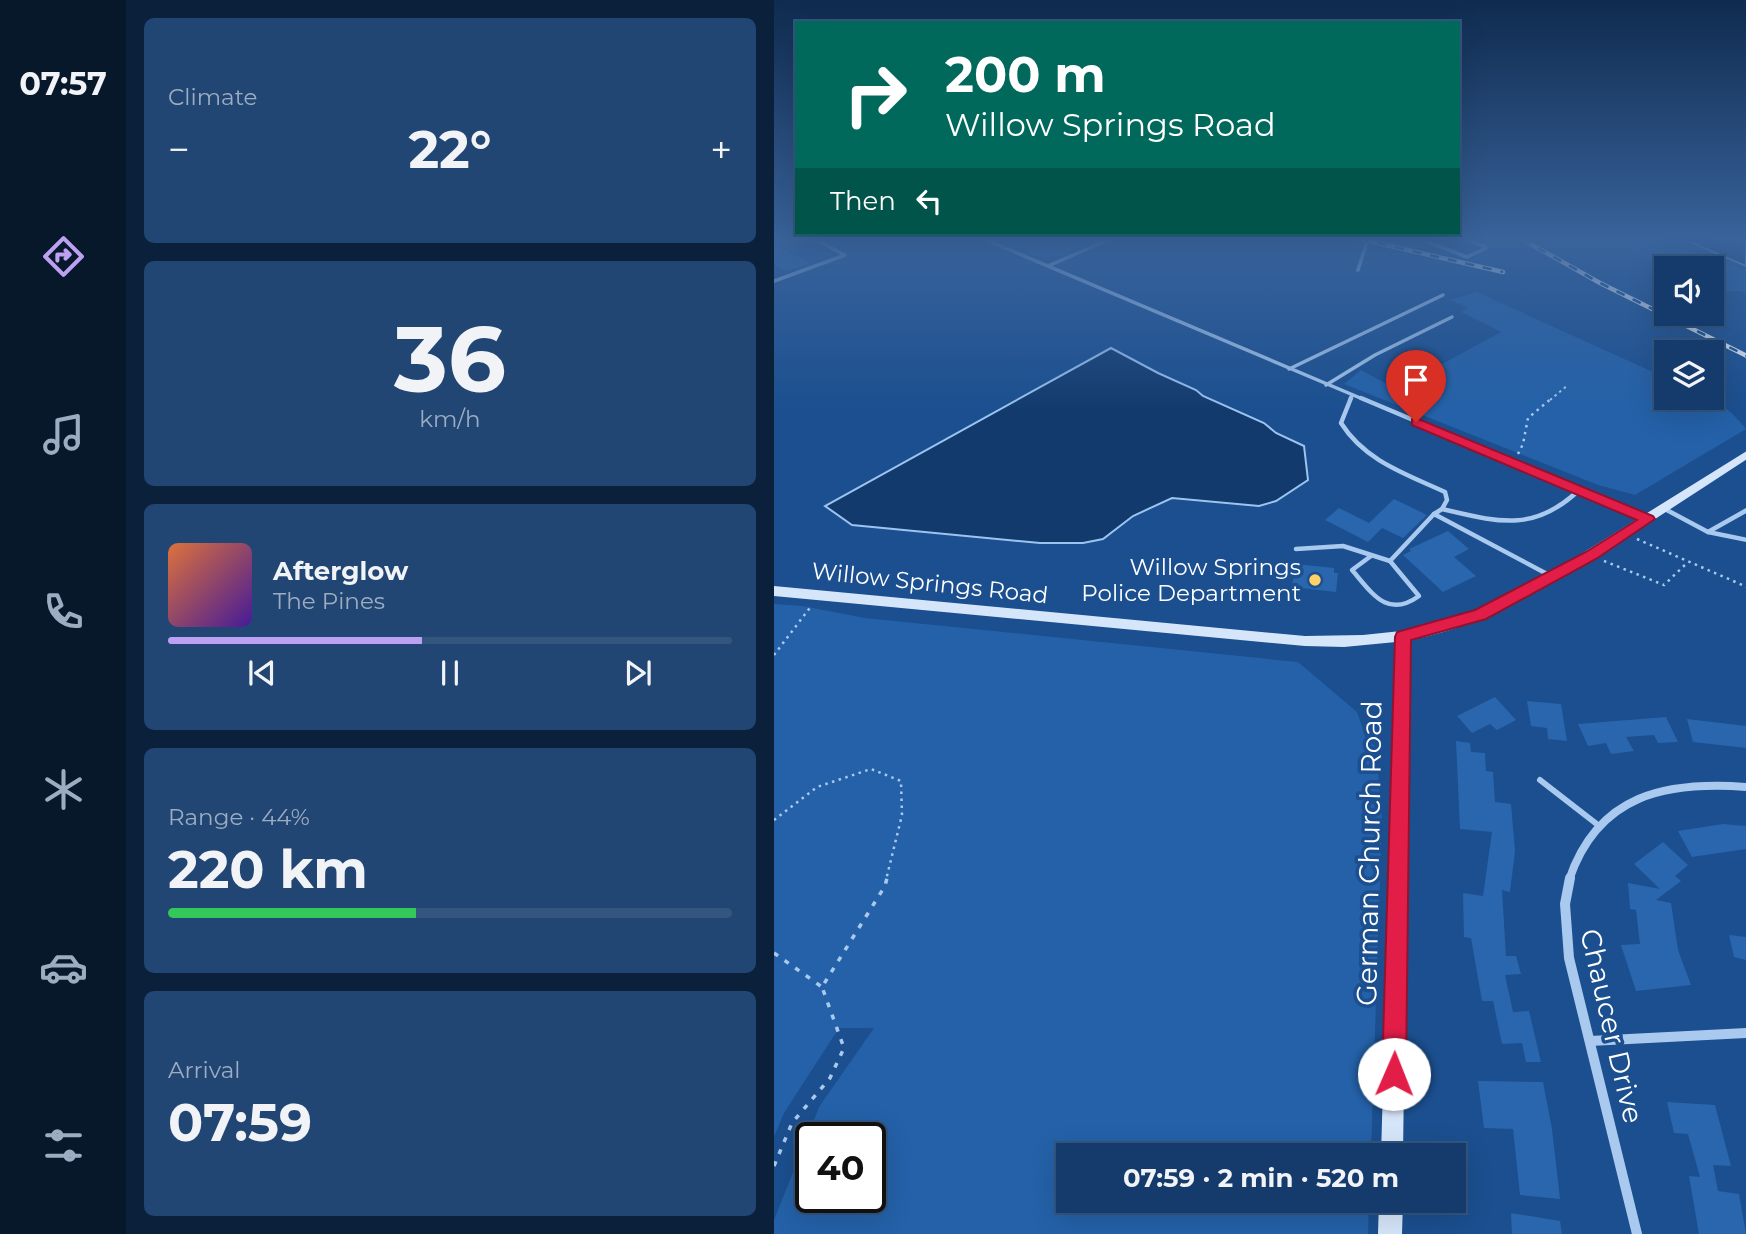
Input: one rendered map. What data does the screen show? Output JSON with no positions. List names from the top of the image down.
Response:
{
  "streets": {
    "main road": ["Willow Springs Road", "German Church Road"],
    "street": ["Chaucer Drive"]
  },
  "crossings": [
    ["Willow Springs Road", "German Church Road"]
  ],
  "places": ["Willow Springs Police Department"],
  "page": {
    "tabs": "07:57",
    "tile": [
      "Climate",
      ["36", "km/h"],
      ["Range · 44%", "220 km"],
      ["Arrival", "07:59"]
    ],
    "turn": ["200 m", "Willow Springs Road"],
    "heat": ["−", "22°", "+"],
    "then": "Then",
    "song": ["Afterglow", "The Pines"],
    "limit": "40",
    "trip": "07:59 · 2 min · 520 m"
  }
}
